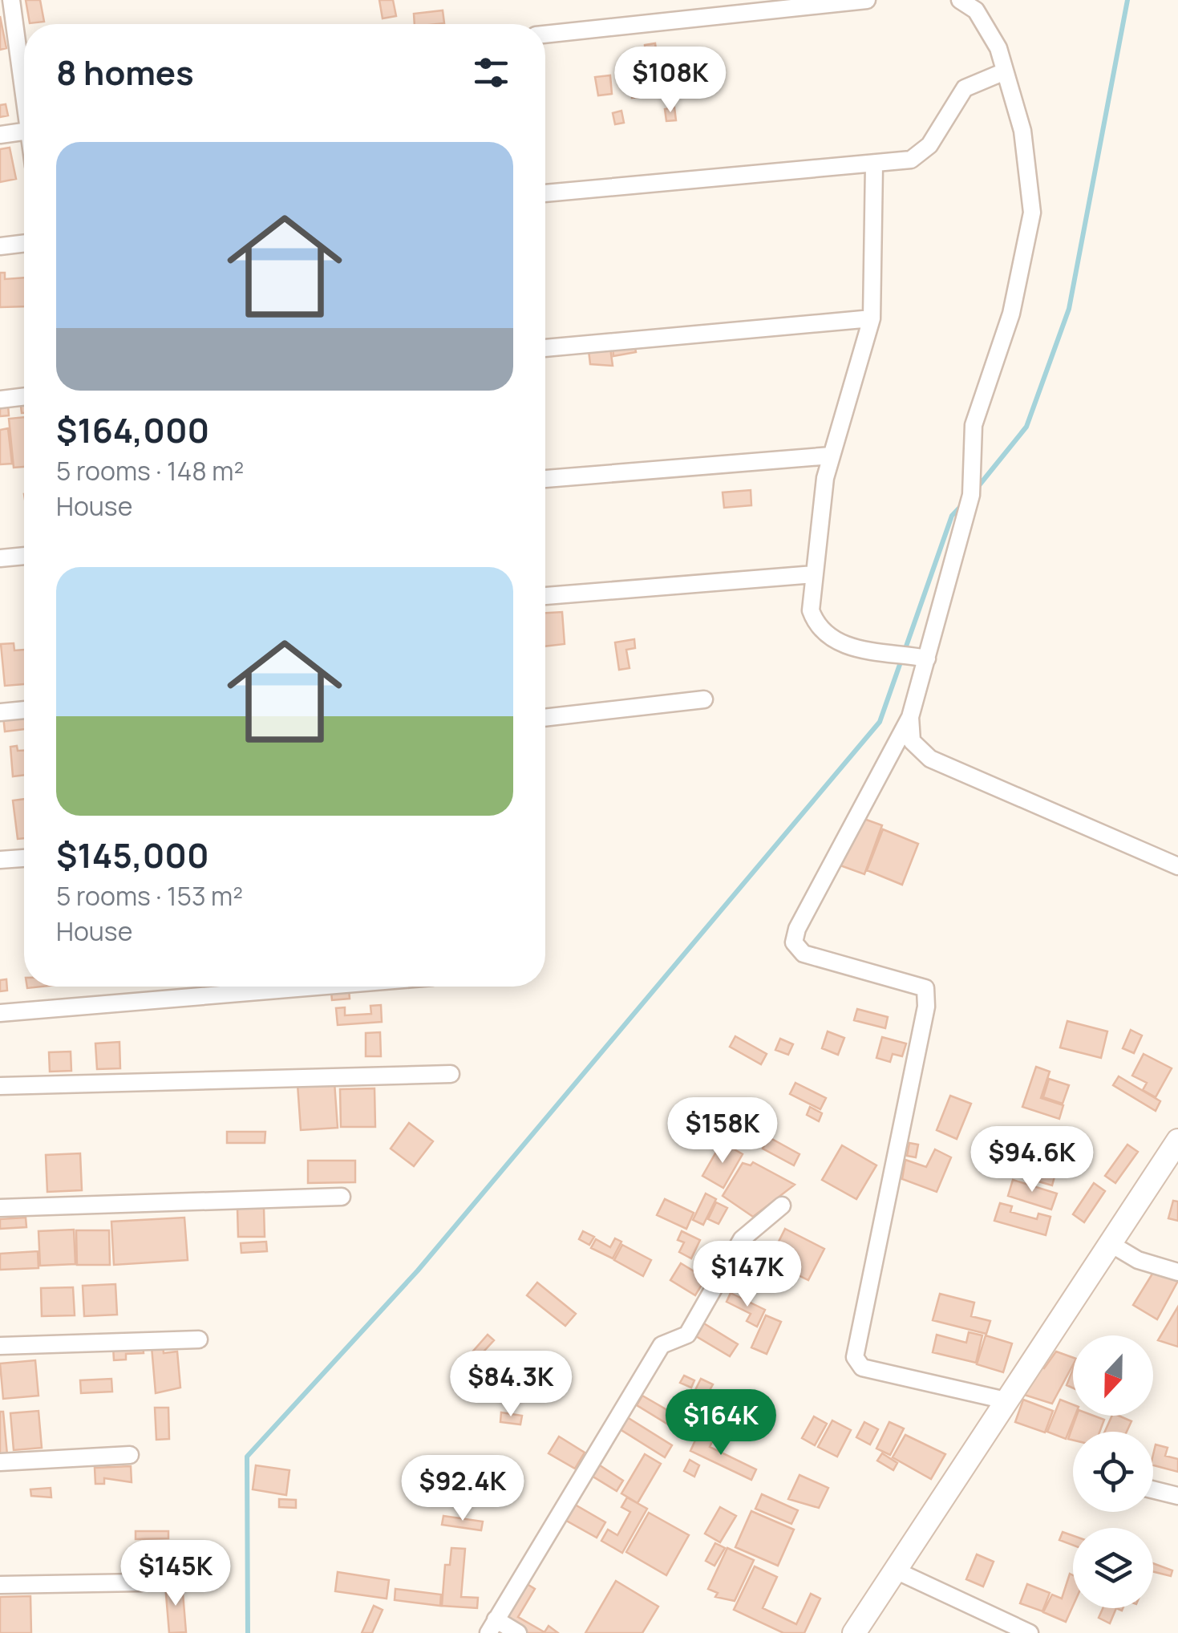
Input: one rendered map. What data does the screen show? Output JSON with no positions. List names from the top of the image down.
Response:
{
  "north": "bottom",
  "page": {
    "heading": "8 homes",
    "price": [
      "$108K",
      "$158K",
      "$94.6K",
      "$147K",
      "$84.3K",
      "$164K",
      "$92.4K",
      "$145K"
    ],
    "list": [
      {
        "name": "$164,000",
        "note": "5 rooms · 148 m² · House"
      },
      {
        "name": "$145,000",
        "note": "5 rooms · 153 m² · House"
      }
    ]
  }
}
